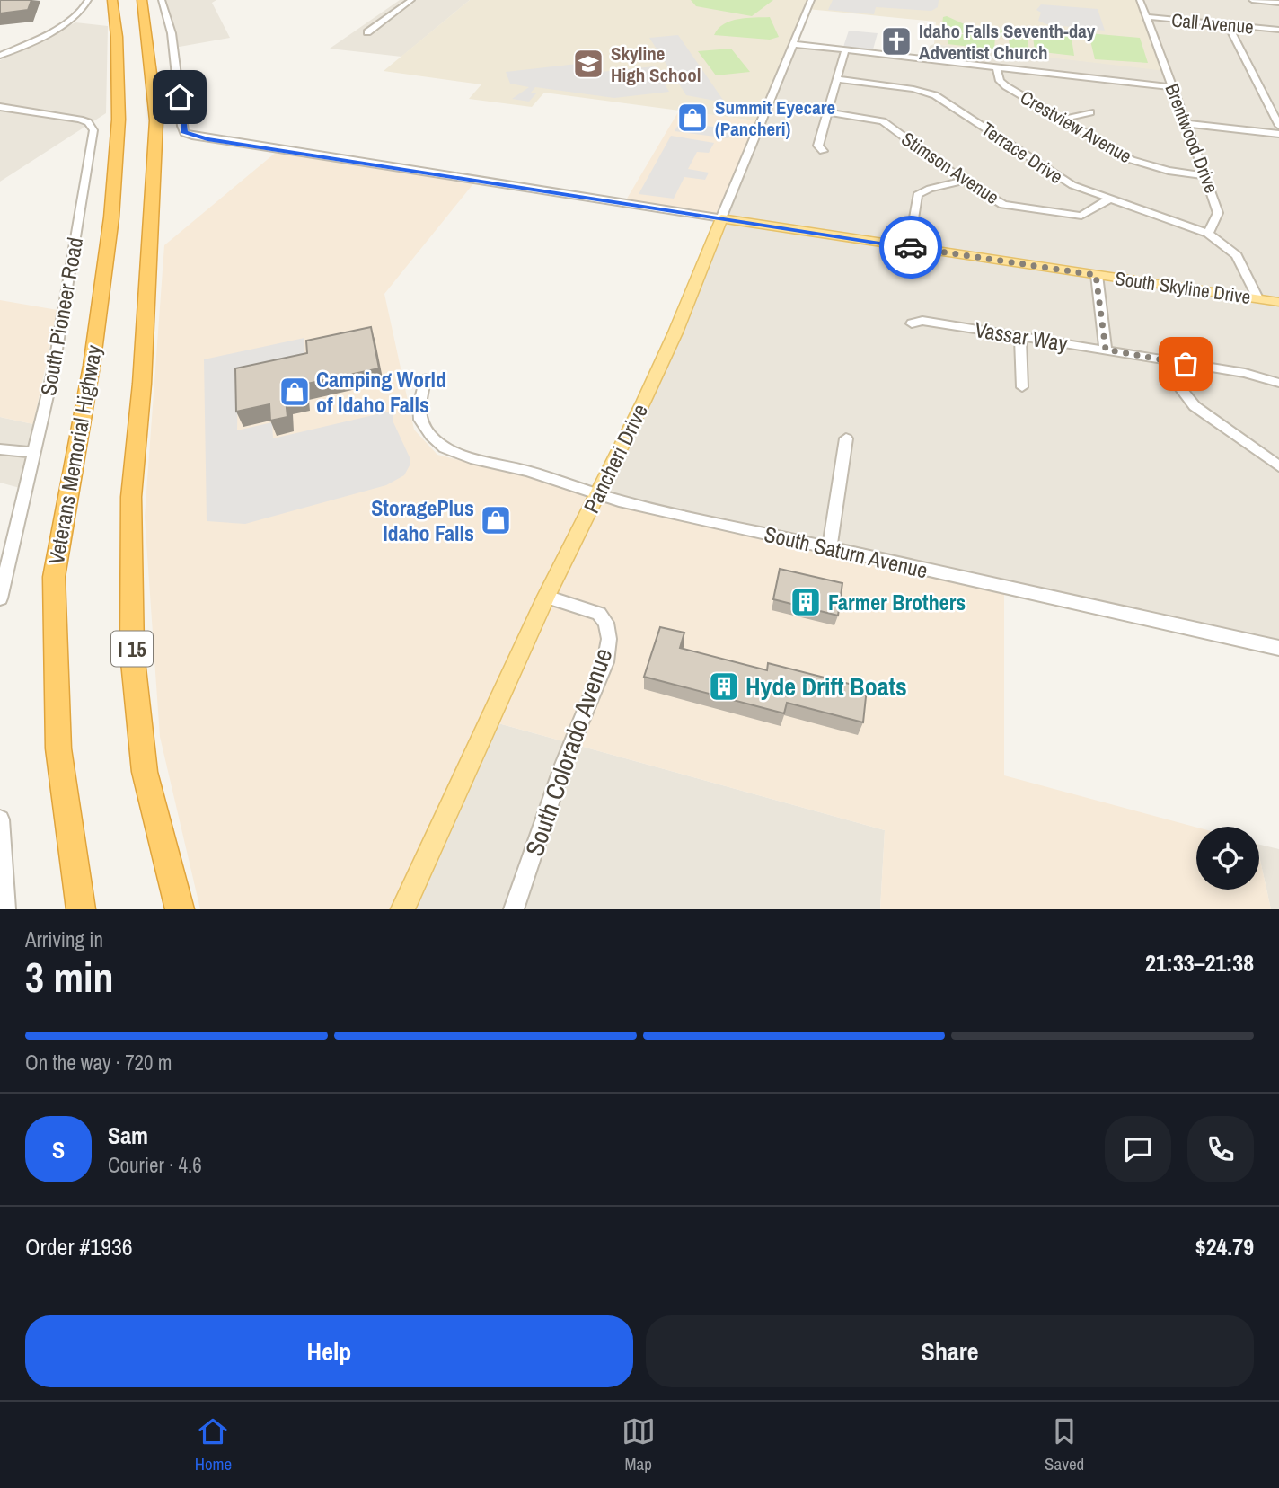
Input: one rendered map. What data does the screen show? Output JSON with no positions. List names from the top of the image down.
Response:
{
  "streets": {
    "highway": ["Veterans Memorial Highway", "I 15"],
    "main road": ["South Skyline Drive", "Pancheri Drive"],
    "street": [
      "Call Avenue",
      "Crestview Avenue",
      "Brentwood Drive",
      "Terrace Drive",
      "Stimson Avenue",
      "South Pioneer Road",
      "Vassar Way",
      "South Saturn Avenue",
      "South Colorado Avenue"
    ]
  },
  "crossings": [
    ["Call Avenue", "Brentwood Drive"],
    ["Crestview Avenue", "Brentwood Drive"],
    ["Brentwood Drive", "Terrace Drive"],
    ["Terrace Drive", "Stimson Avenue"],
    ["South Skyline Drive", "Pancheri Drive"],
    ["Pancheri Drive", "South Saturn Avenue"],
    ["Pancheri Drive", "South Colorado Avenue"]
  ],
  "places": {
    "church": ["Idaho Falls Seventh-day Adventist Church"],
    "school or university": ["Skyline High School"],
    "shop": ["Summit Eyecare (Pancheri)", "Camping World of Idaho Falls", "StoragePlus Idaho Falls"],
    "building": ["Farmer Brothers", "Hyde Drift Boats"]
  },
  "page": {
    "heading": ["3 min", "Arriving in", "21:33–21:38"],
    "panel": [
      "Sam",
      "Courier · 4.6",
      "Order #1936",
      "$24.79"
    ],
    "bar": "On the way · 720 m",
    "round": "S",
    "buttons": ["Help", "Share"],
    "tabs": ["Home", "Map", "Saved"]
  }
}
